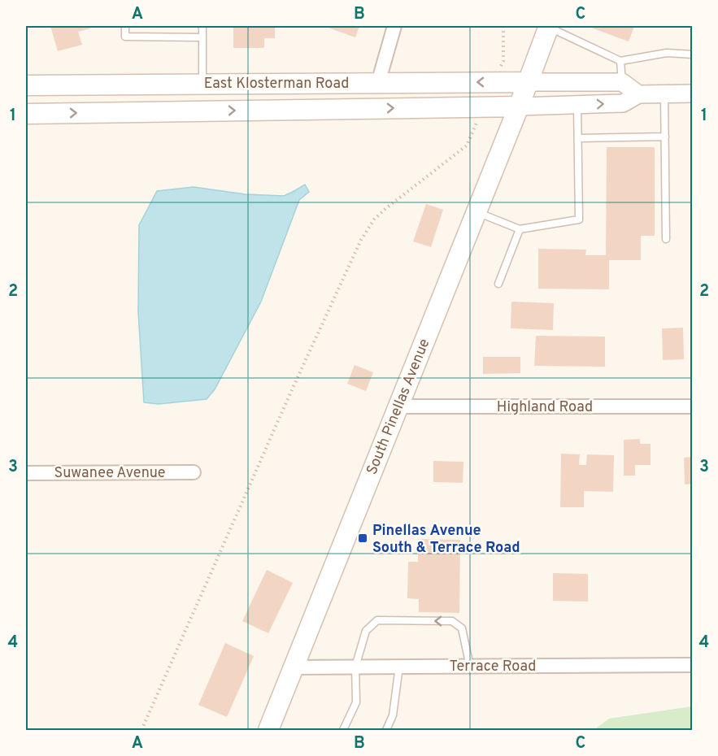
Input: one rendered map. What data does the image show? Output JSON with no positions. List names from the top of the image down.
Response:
{
  "streets": {
    "main road": ["East Klosterman Road", "South Pinellas Avenue"],
    "street": ["Highland Road", "Suwanee Avenue", "Terrace Road"]
  },
  "crossings": [
    ["East Klosterman Road", "South Pinellas Avenue"],
    ["South Pinellas Avenue", "Highland Road"],
    ["South Pinellas Avenue", "Terrace Road"]
  ],
  "places": {
    "transit": ["Pinellas Avenue South & Terrace Road"]
  },
  "grid": {
    "columns": ["A", "B", "C"],
    "rows": [
      "1",
      "2",
      "3",
      "4"
    ]
  }
}
